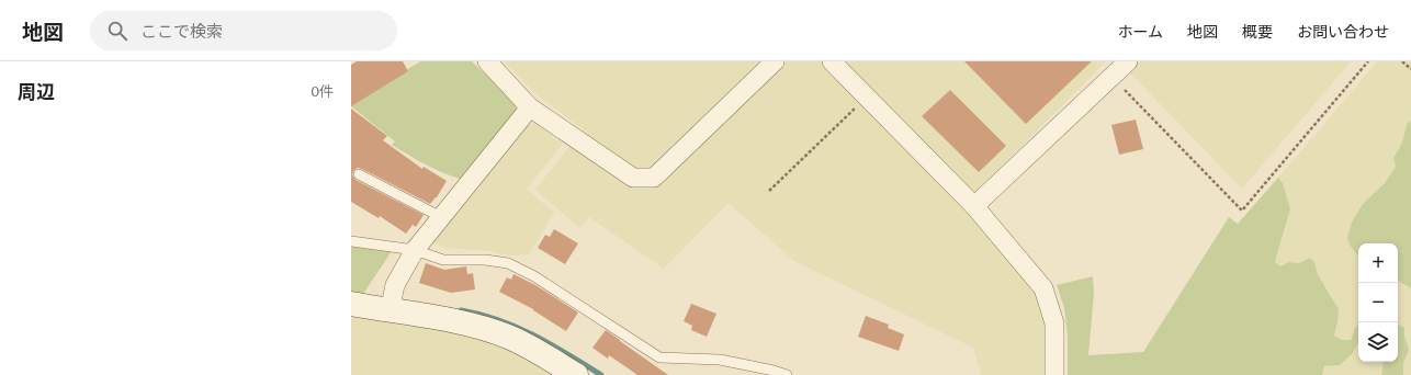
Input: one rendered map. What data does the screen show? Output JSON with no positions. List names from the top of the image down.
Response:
{
  "page": {
    "header": "地図",
    "search": "ここで検索",
    "nav": [
      "ホーム",
      "地図",
      "概要",
      "お問い合わせ"
    ],
    "heading": ["周辺", "0件"],
    "map_buttons": ["+", "−"]
  }
}
